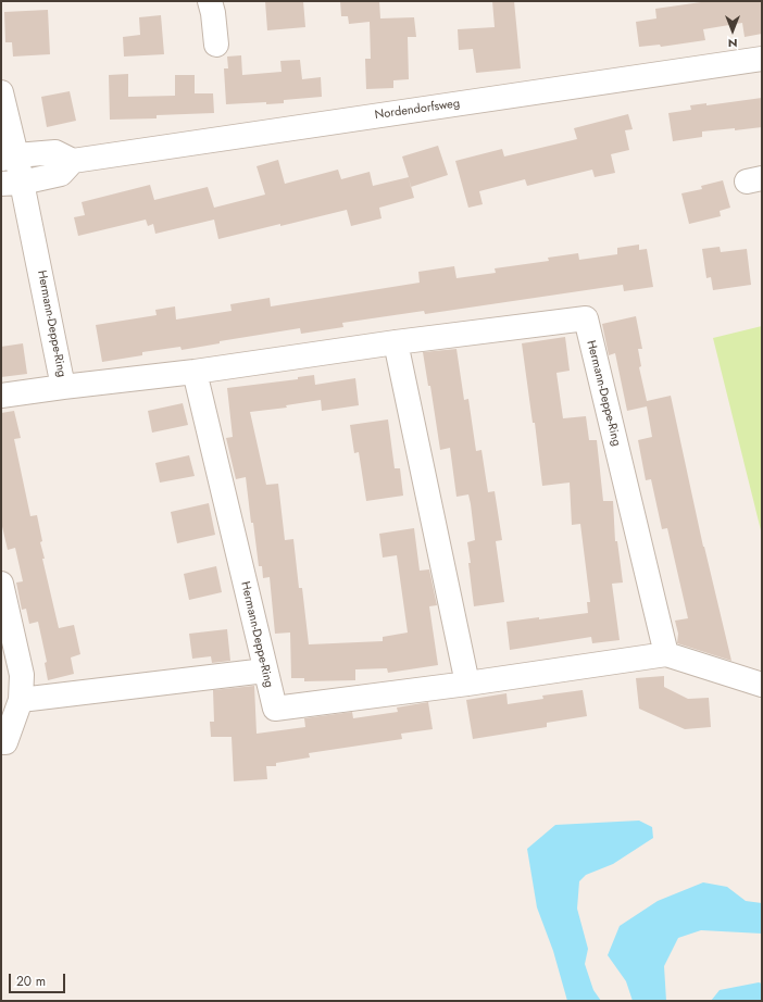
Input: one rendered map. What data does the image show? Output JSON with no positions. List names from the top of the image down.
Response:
{
  "streets": {
    "street": ["Nordendorfsweg", "Hermann-Deppe-Ring"]
  },
  "scale_bar": "20 m",
  "north": "bottom"
}
